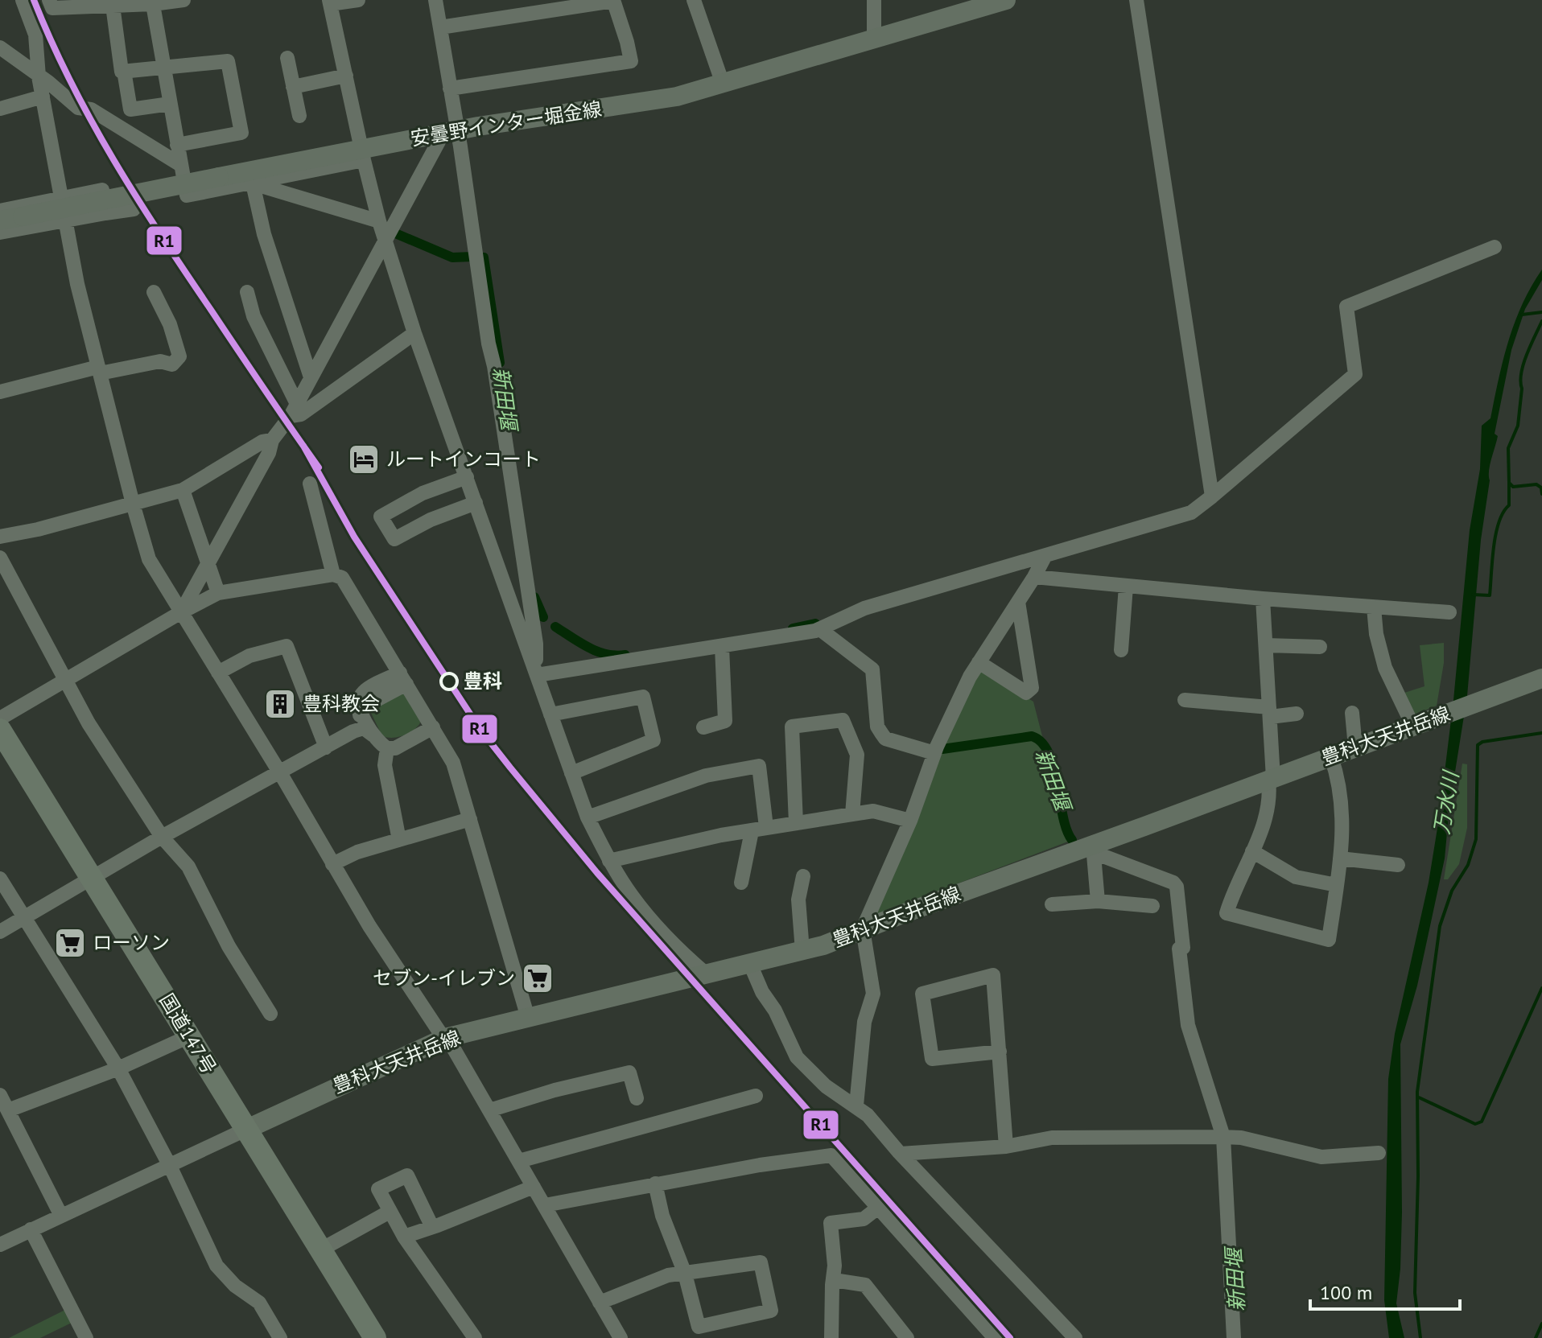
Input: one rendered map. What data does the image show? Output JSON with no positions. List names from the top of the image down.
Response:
{
  "streets": {
    "highway": ["国道147号"],
    "main road": ["安曇野インター堀金線", "豊科大天井岳線"]
  },
  "crossings": [
    ["豊科大天井岳線", "国道147号"]
  ],
  "water": ["新田堰", "万水川"],
  "places": {
    "hotel": ["ルートインコート"],
    "other": ["豊科"],
    "building": ["豊科教会"],
    "supermarket": ["ローソン", "セブン-イレブン"]
  },
  "lines": ["transit line R1"],
  "scale_bar": "100 m"
}
